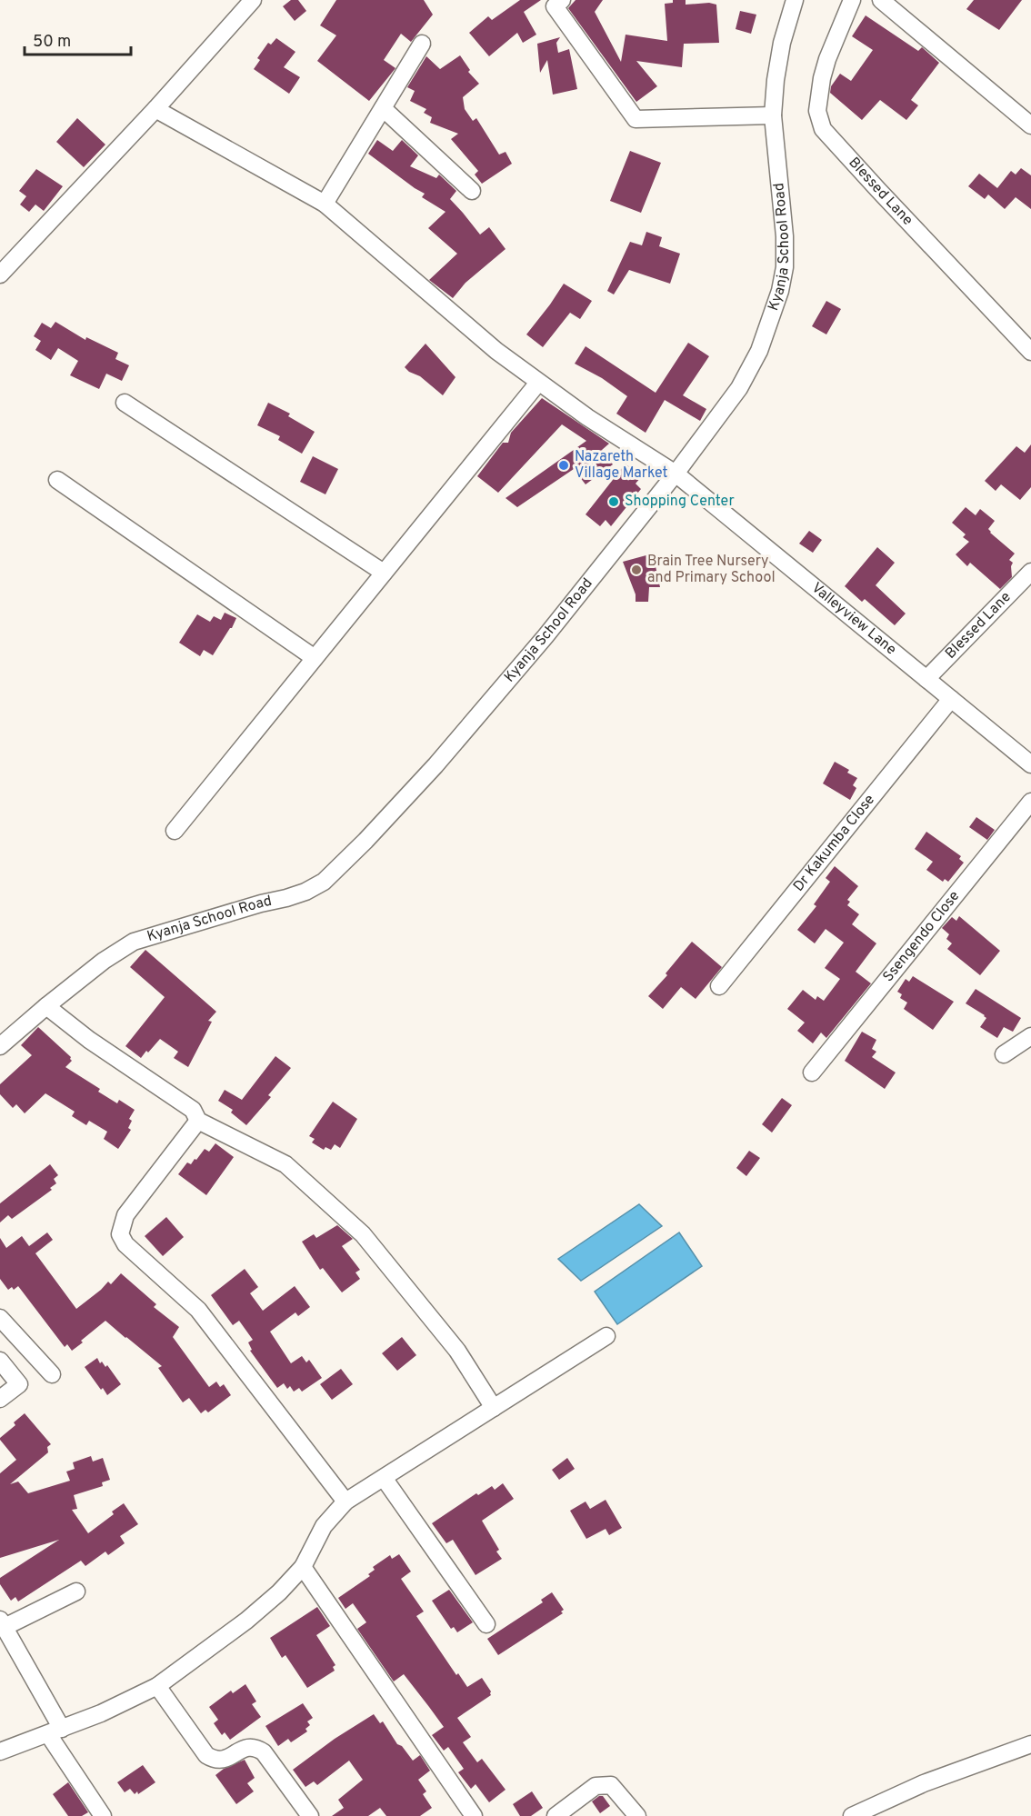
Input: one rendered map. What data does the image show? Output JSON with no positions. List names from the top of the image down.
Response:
{
  "streets": {
    "street": [
      "Blessed Lane",
      "Kyanja School Road",
      "Valleyview Lane",
      "Dr Kakumba Close",
      "Ssengendo Close"
    ]
  },
  "crossings": [
    ["Blessed Lane", "Valleyview Lane"],
    ["Kyanja School Road", "Valleyview Lane"],
    ["Valleyview Lane", "Dr Kakumba Close"]
  ],
  "places": ["Nazareth Village Market", "Shopping Center", "Brain Tree Nursery and Primary School"],
  "scale_bar": "50 m"
}
